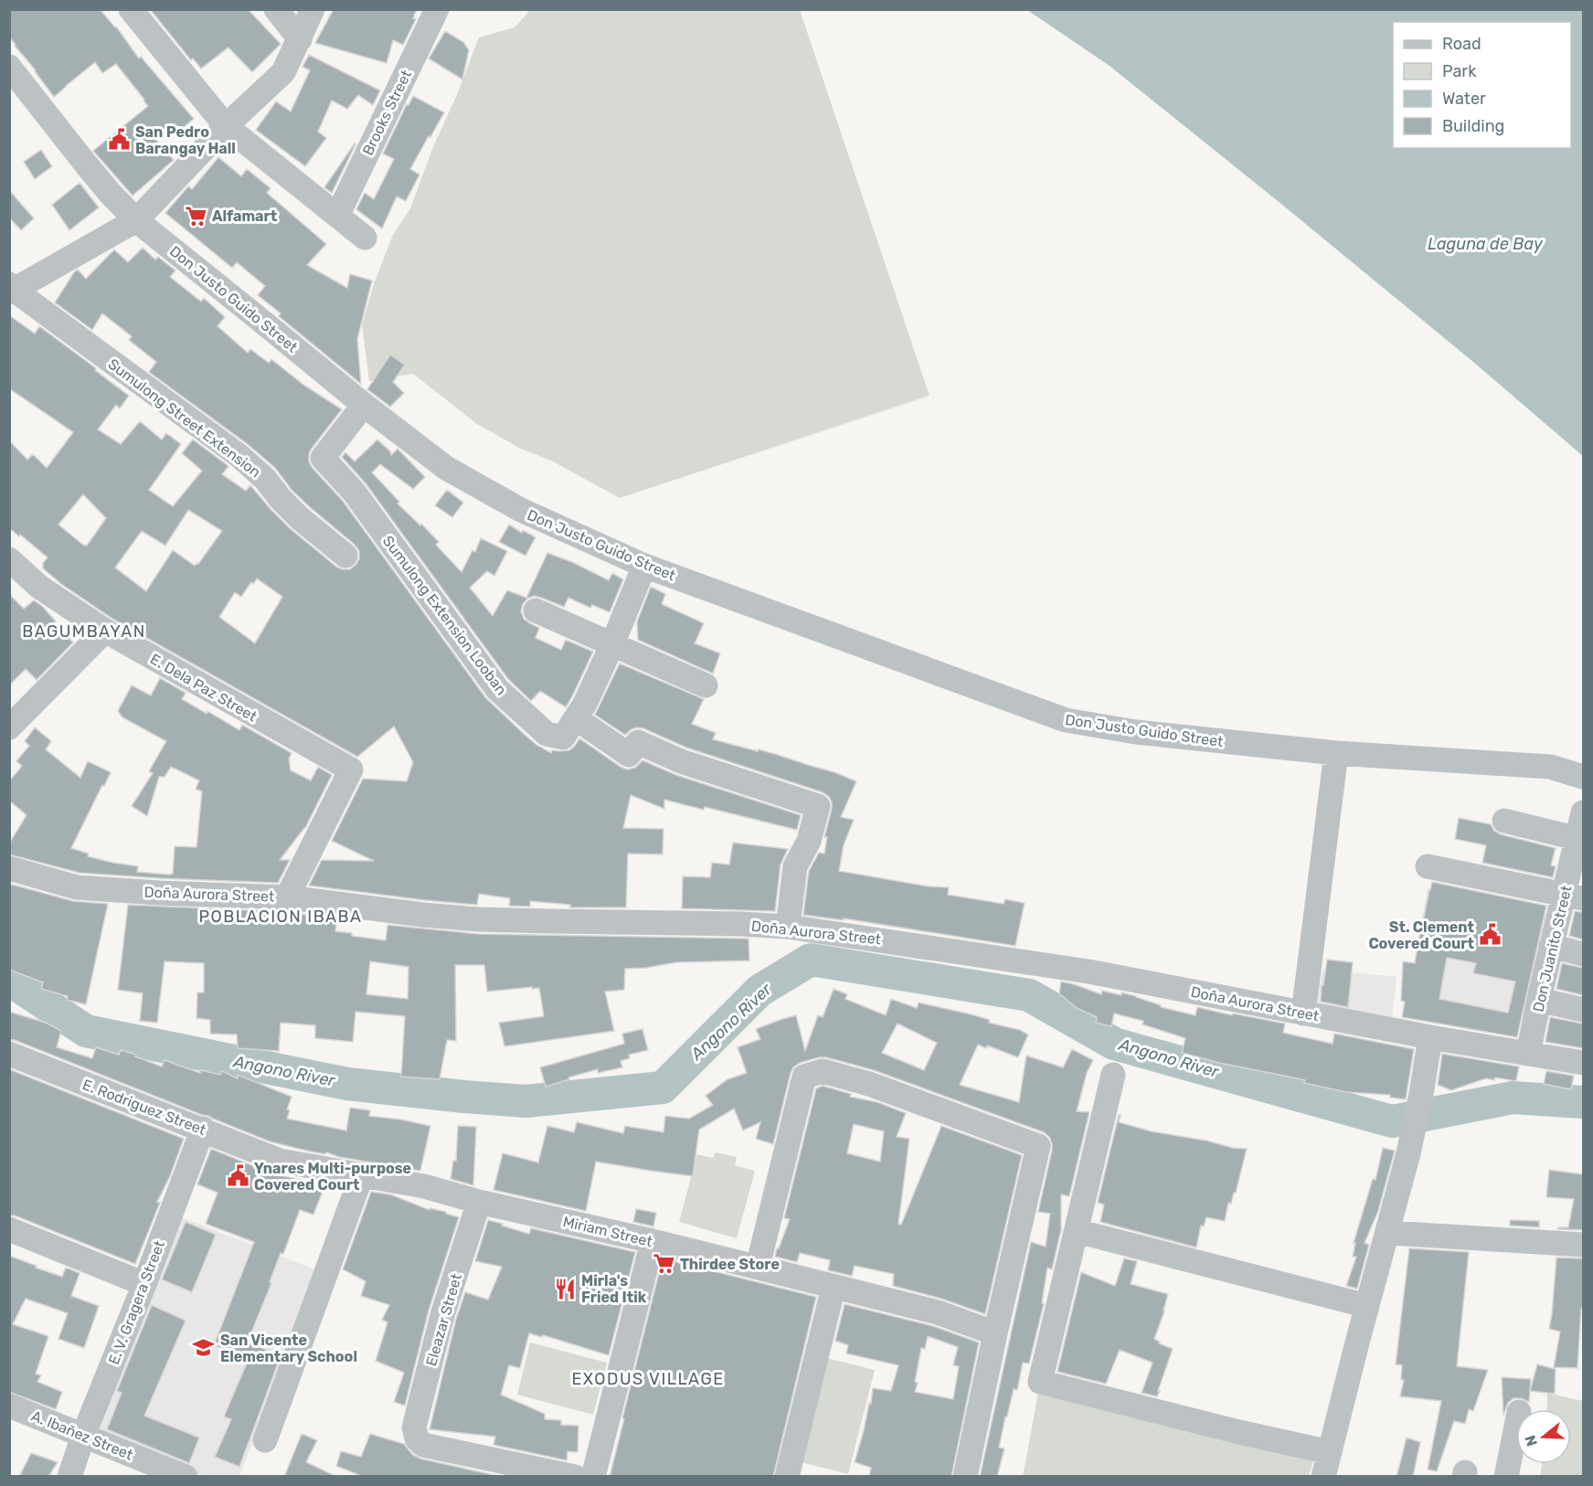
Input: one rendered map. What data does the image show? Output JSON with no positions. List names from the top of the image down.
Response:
{
  "streets": {
    "street": [
      "Brooks Street",
      "Don Justo Guido Street",
      "Sumulong Street Extension",
      "Sumulong Extension Looban",
      "E. Dela Paz Street",
      "Doña Aurora Street",
      "Don Juanito Street",
      "E. Rodriguez Street",
      "Miriam Street",
      "E. V. Gragera Street",
      "Eleazar Street",
      "A. Ibañez Street"
    ]
  },
  "crossings": [
    ["Don Justo Guido Street", "Sumulong Extension Looban"],
    ["E. Dela Paz Street", "Doña Aurora Street"],
    ["Doña Aurora Street", "Don Juanito Street"],
    ["E. Rodriguez Street", "Miriam Street"],
    ["E. Rodriguez Street", "E. V. Gragera Street"],
    ["Miriam Street", "Eleazar Street"],
    ["E. V. Gragera Street", "A. Ibañez Street"]
  ],
  "districts": ["BAGUMBAYAN", "POBLACION IBABA", "EXODUS VILLAGE"],
  "water": ["Laguna de Bay", "Angono River"],
  "places": {
    "public building": ["San Pedro Barangay Hall", "St. Clement Covered Court", "Ynares Multi-purpose Covered Court"],
    "supermarket": ["Alfamart", "Thirdee Store"],
    "restaurant": ["Mirla's Fried Itik"],
    "school or university": ["San Vicente Elementary School"]
  },
  "legend": [
    "Road",
    "Park",
    "Water",
    "Building"
  ],
  "north": "left"
}
